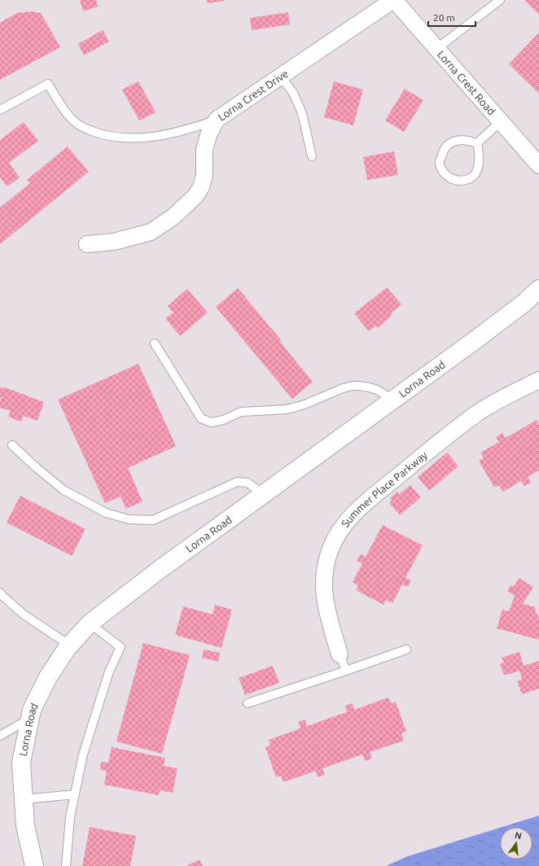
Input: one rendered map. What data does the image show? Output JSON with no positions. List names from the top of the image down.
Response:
{
  "streets": {
    "street": [
      "Lorna Crest Road",
      "Lorna Crest Drive",
      "Lorna Road",
      "Summer Place Parkway"
    ]
  },
  "crossings": [
    ["Lorna Crest Road", "Lorna Crest Drive"]
  ],
  "scale_bar": "20 m",
  "north": "top"
}
